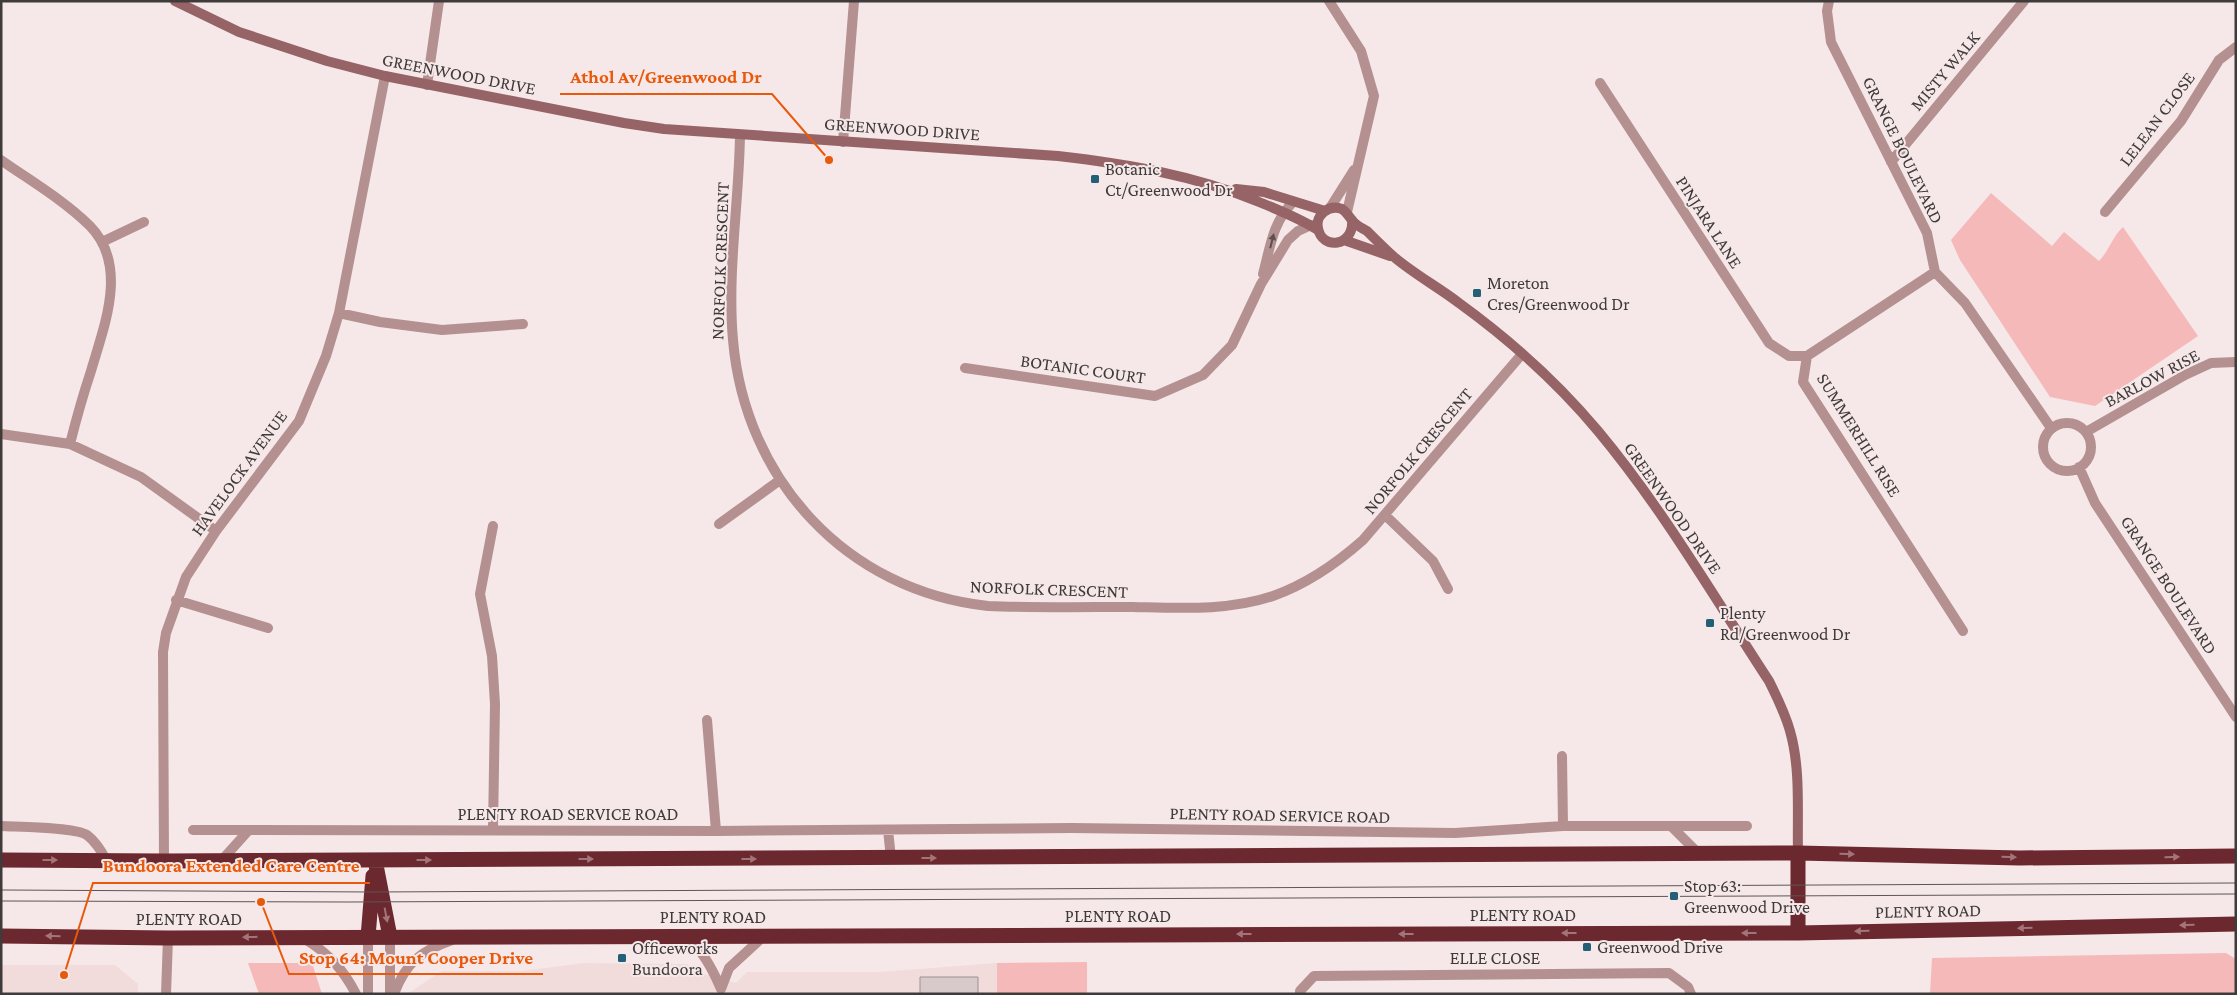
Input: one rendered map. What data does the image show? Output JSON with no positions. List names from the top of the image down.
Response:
{
  "streets": {
    "highway": ["PLENTY ROAD"],
    "street": [
      "MISTY WALK",
      "GREENWOOD DRIVE",
      "LELEAN CLOSE",
      "GRANGE BOULEVARD",
      "PINJARA LANE",
      "NORFOLK CRESCENT",
      "BOTANIC COURT",
      "BARLOW RISE",
      "SUMMERHILL RISE",
      "HAVELOCK AVENUE",
      "PLENTY ROAD SERVICE ROAD",
      "ELLE CLOSE"
    ]
  },
  "crossings": [
    ["MISTY WALK", "GRANGE BOULEVARD"],
    ["GREENWOOD DRIVE", "NORFOLK CRESCENT"],
    ["GREENWOOD DRIVE", "BOTANIC COURT"],
    ["GREENWOOD DRIVE", "HAVELOCK AVENUE"],
    ["GRANGE BOULEVARD", "BARLOW RISE"],
    ["GRANGE BOULEVARD", "SUMMERHILL RISE"],
    ["PINJARA LANE", "SUMMERHILL RISE"]
  ],
  "places": {
    "other": ["Athol Av/Greenwood Dr", "Stop 64: Mount Cooper Drive", "Bundoora Extended Care Centre"],
    "transit": [
      "Botanic Ct/Greenwood Dr",
      "Moreton Cres/Greenwood Dr",
      "Plenty Rd/Greenwood Dr",
      "Stop 63: Greenwood Drive",
      "Greenwood Drive",
      "Officeworks Bundoora"
    ]
  }
}
